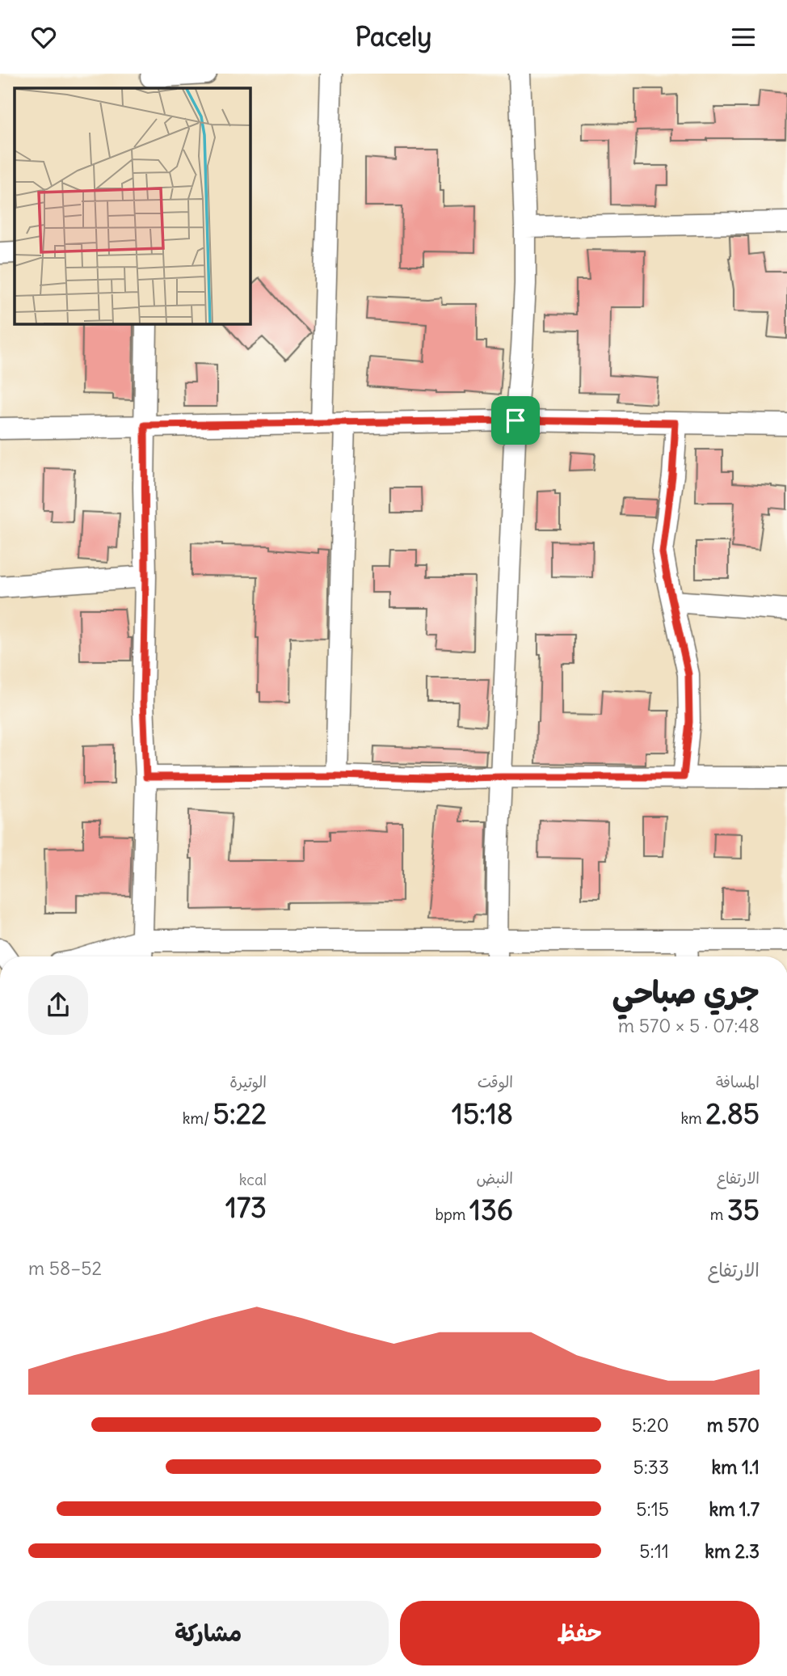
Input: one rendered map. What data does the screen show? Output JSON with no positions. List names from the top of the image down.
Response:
{
  "page": {
    "header": "Pacely",
    "heading": ["جري صباحي", "07:48 · 5 × 570 m"],
    "stats": [
      ["المسافة", "2.85 km"],
      ["الوقت", "15:18"],
      ["الوتيرة", "5:22 /km"],
      ["الارتفاع", "35 m"],
      ["النبض", "136 bpm"],
      ["kcal", "173"]
    ],
    "chart": ["الارتفاع", "52–58 m"],
    "list": [
      {
        "name": "570 m",
        "note": "5:20"
      },
      {
        "name": "1.1 km",
        "note": "5:33"
      },
      {
        "name": "1.7 km",
        "note": "5:15"
      },
      {
        "name": "2.3 km",
        "note": "5:11"
      }
    ],
    "buttons": ["حفظ", "مشاركة"]
  }
}
